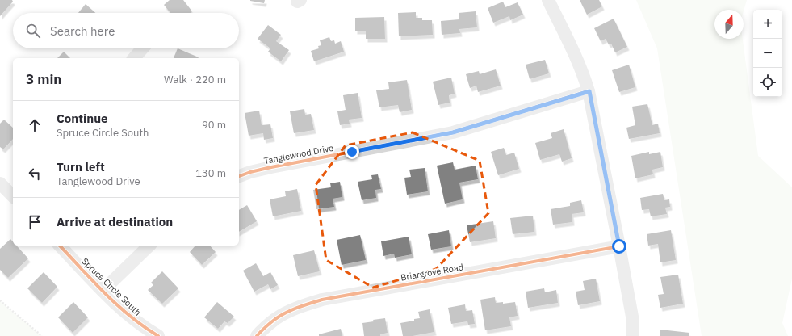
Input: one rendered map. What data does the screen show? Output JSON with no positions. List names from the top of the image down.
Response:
{
  "streets": {
    "street": ["Tanglewood Drive", "Briargrove Road", "Spruce Circle South"]
  },
  "north": "top",
  "page": {
    "map_buttons": ["+", "−"],
    "search": "Search here",
    "heading": ["3 min", "Walk · 220 m"],
    "list": [
      ["Continue", "Spruce Circle South", "90 m"],
      ["Turn left", "Tanglewood Drive", "130 m"],
      "Arrive at destination"
    ]
  }
}
